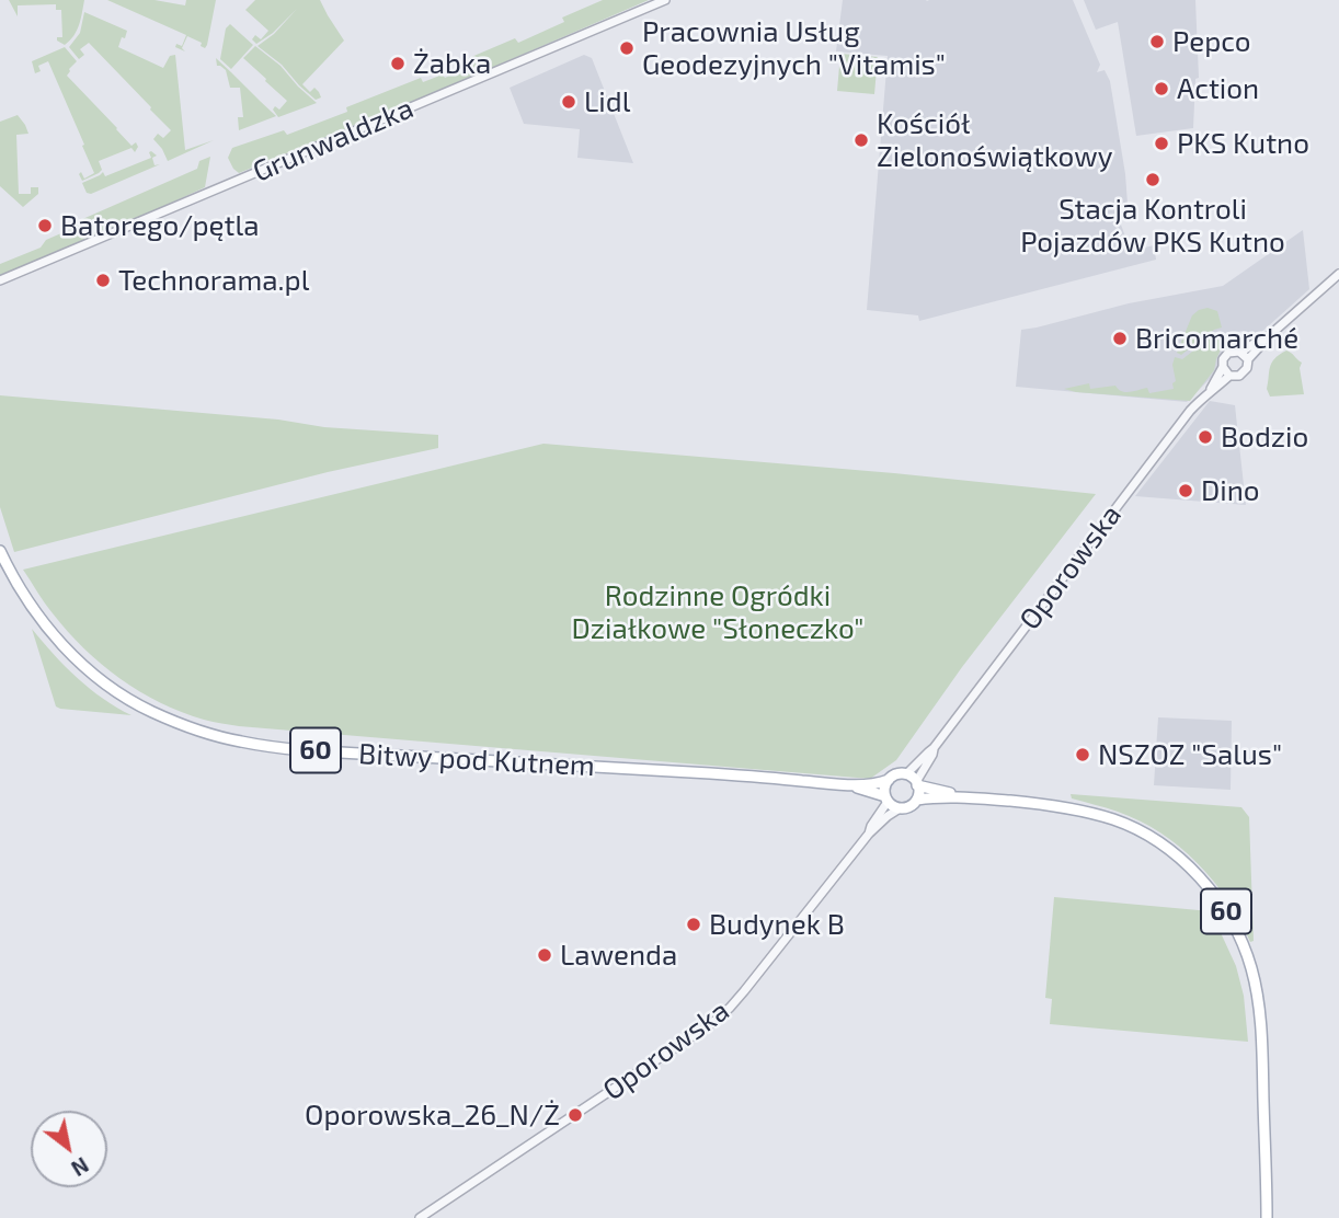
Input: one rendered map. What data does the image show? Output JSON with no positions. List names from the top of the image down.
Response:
{
  "streets": {
    "main road": ["60", "Bitwy pod Kutnem"],
    "street": ["Grunwaldzka", "Oporowska"]
  },
  "crossings": [
    ["Oporowska", "60"],
    ["Oporowska", "Bitwy pod Kutnem"],
    ["60", "Bitwy pod Kutnem"]
  ],
  "parks": ["Rodzinne Ogródki Działkowe \"Słoneczko\""],
  "places": [
    "Pepco",
    "Pracownia Usług Geodezyjnych \"Vitamis\"",
    "Żabka",
    "Action",
    "Lidl",
    "Kościół Zielonoświątkowy",
    "PKS Kutno",
    "Stacja Kontroli Pojazdów PKS Kutno",
    "Batorego/pętla",
    "Technorama.pl",
    "Bricomarché",
    "Bodzio",
    "Dino",
    "NSZOZ \"Salus\"",
    "Budynek B",
    "Lawenda",
    "Oporowska_26_N/Ż"
  ],
  "north": "bottom right"
}
